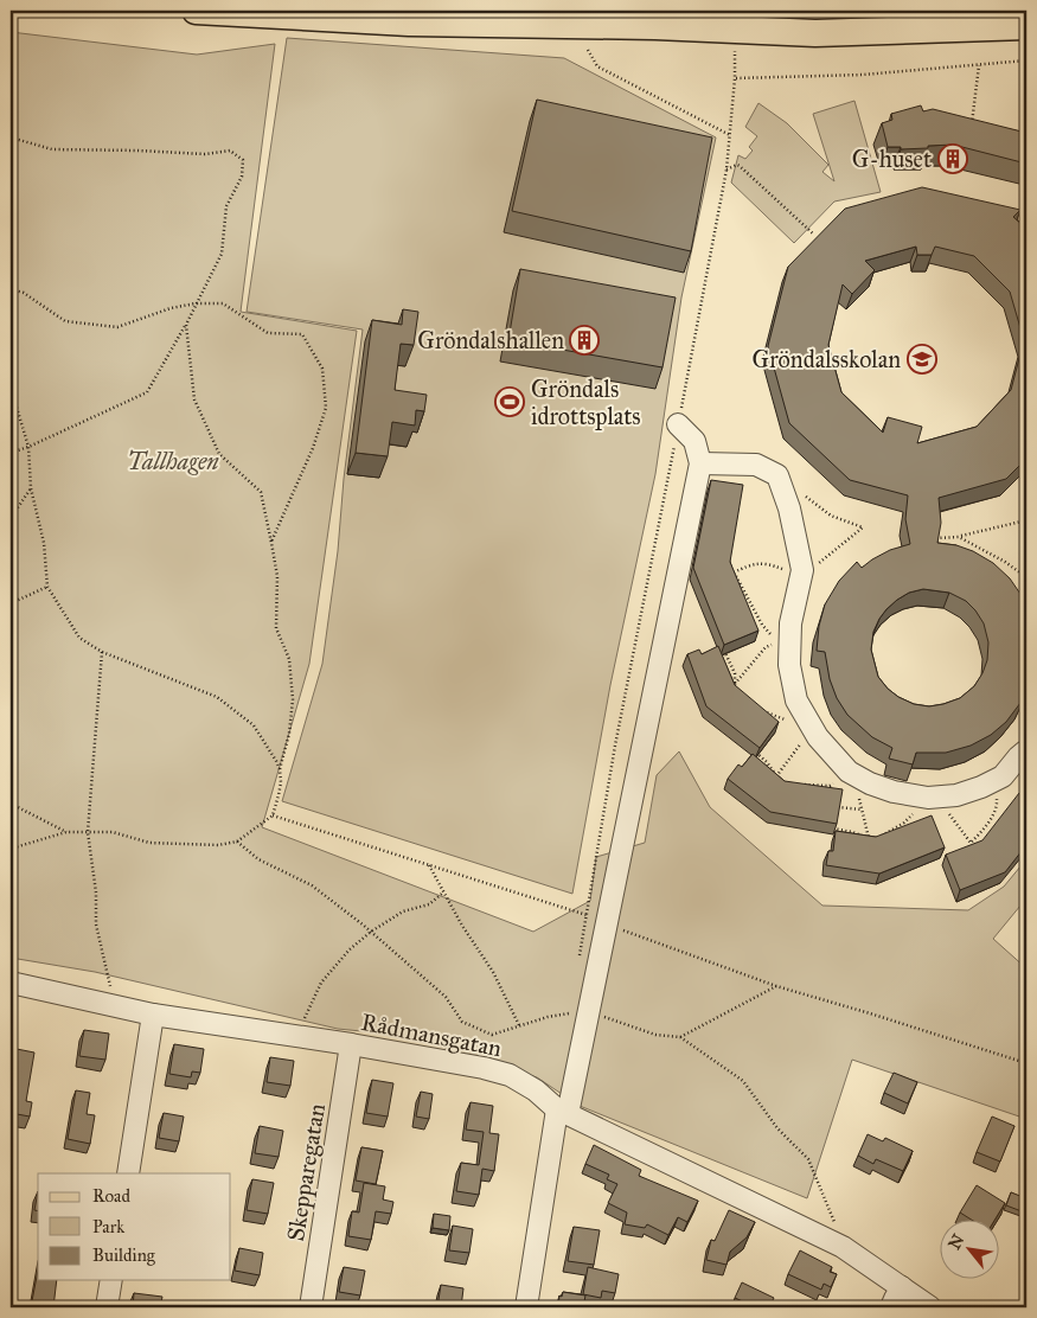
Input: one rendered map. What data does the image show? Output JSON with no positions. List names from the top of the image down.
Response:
{
  "streets": {
    "street": ["Rådmansgatan", "Skepparegatan"]
  },
  "crossings": [
    ["Rådmansgatan", "Skepparegatan"]
  ],
  "parks": ["Tallhagen"],
  "places": {
    "building": ["G-huset", "Gröndalshallen"],
    "school or university": ["Gröndalsskolan"],
    "sports": ["Gröndals idrottsplats"]
  },
  "legend": ["Road", "Park", "Building"],
  "north": "top left"
}
